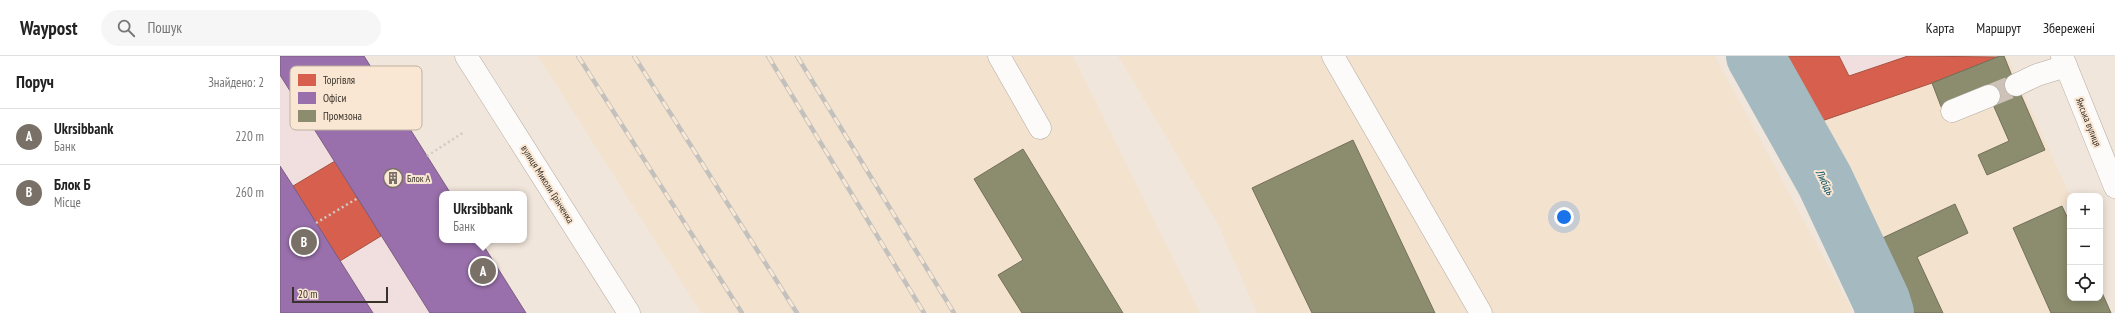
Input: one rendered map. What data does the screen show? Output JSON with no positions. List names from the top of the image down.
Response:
{
  "streets": {
    "main road": ["Ямська вулиця", "вулиця Миколи Грінченка"]
  },
  "water": ["Либідь"],
  "places": {
    "building": ["Блок А"]
  },
  "legend": ["Торгівля", "Офіси", "Промзона"],
  "scale_bar": "20 m",
  "page": {
    "header": "Waypost",
    "search": "Пошук",
    "nav": ["Карта", "Маршрут", "Збережені"],
    "heading": ["Поруч", "Знайдено: 2"],
    "list": [
      {
        "mark": "A",
        "name": "Ukrsibbank",
        "note": "Банк",
        "value": "220 m"
      },
      {
        "mark": "B",
        "name": "Блок Б",
        "note": "Місце",
        "value": "260 m"
      }
    ],
    "popup": ["Ukrsibbank", "Банк"],
    "map_buttons": ["+", "−"],
    "pins": ["B", "A"],
    "scale": "20 m"
  }
}
